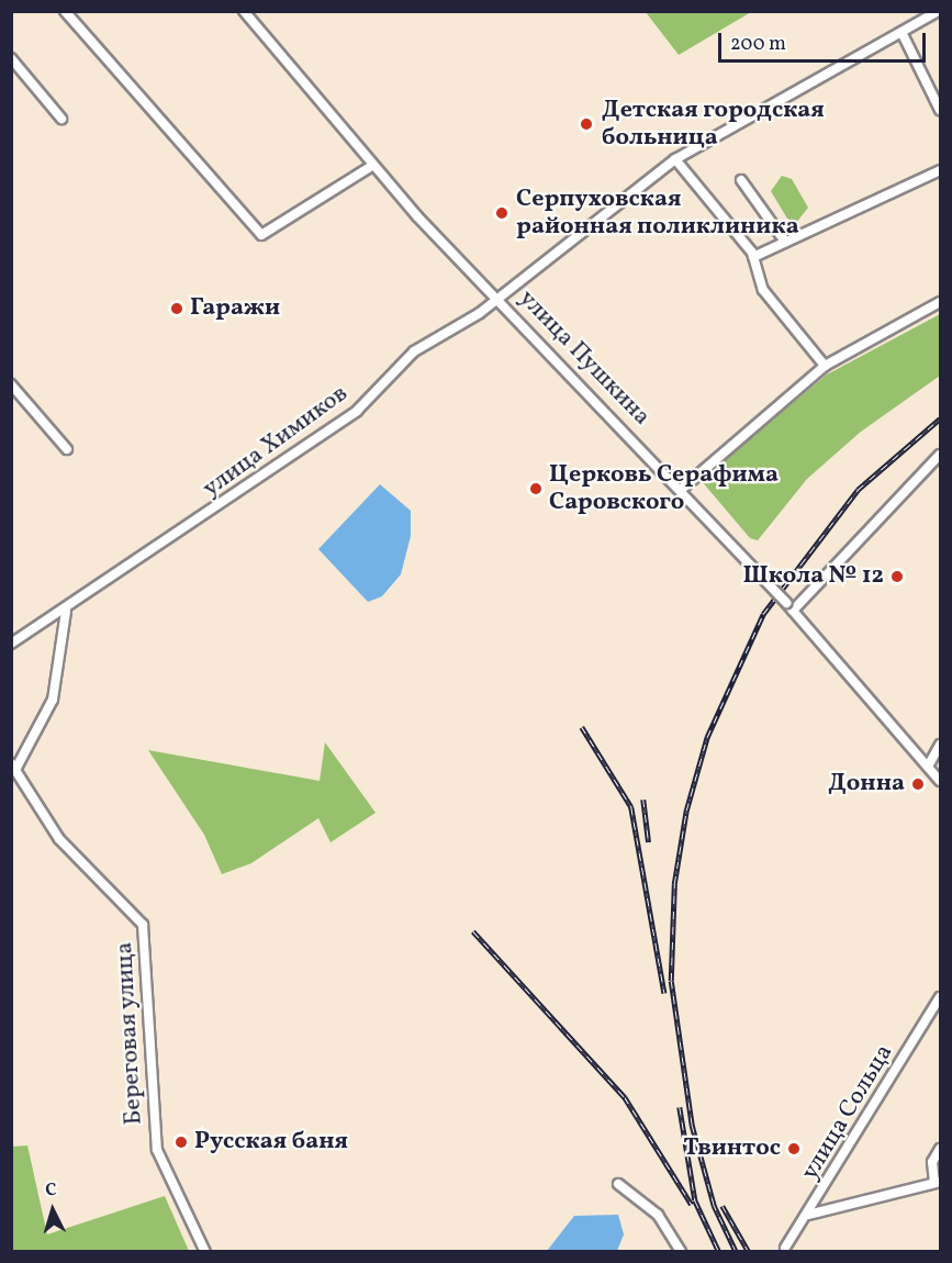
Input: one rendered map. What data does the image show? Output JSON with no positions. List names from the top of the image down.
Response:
{
  "streets": {
    "street": [
      "улица Пушкина",
      "улица Химиков",
      "Береговая улица",
      "улица Сольца"
    ]
  },
  "crossings": [
    ["улица Пушкина", "улица Химиков"]
  ],
  "places": [
    "Детская городская больница",
    "Серпуховская районная поликлиника",
    "Гаражи",
    "Церковь Серафима Саровского",
    "Школа № 12",
    "Донна",
    "Русская баня",
    "Твинтос"
  ],
  "scale_bar": "200 m",
  "north": "top"
}
